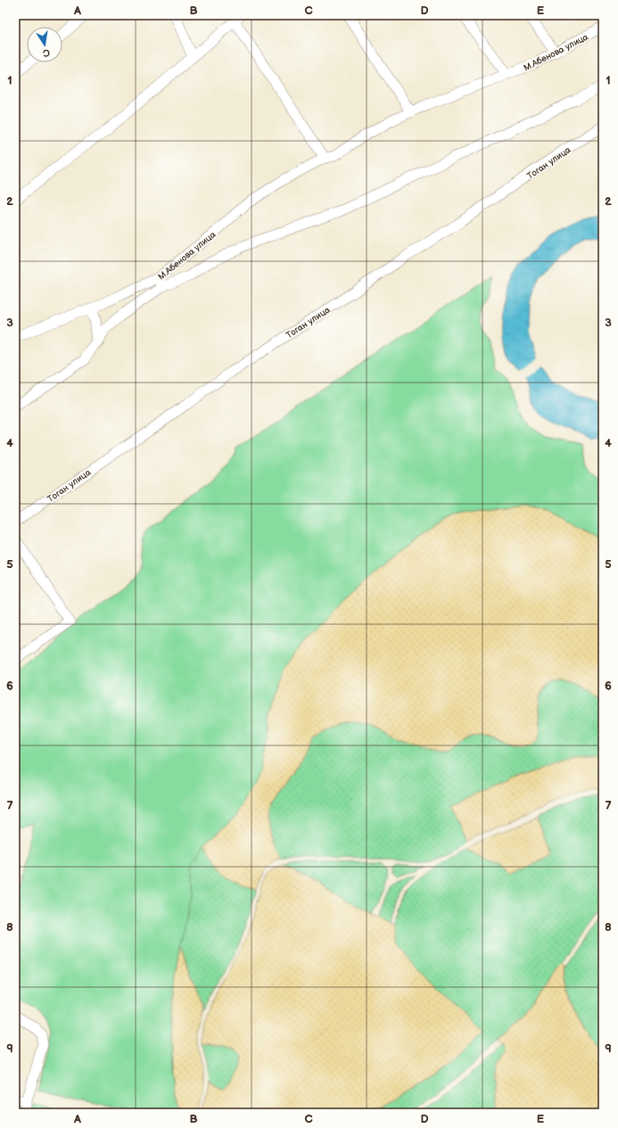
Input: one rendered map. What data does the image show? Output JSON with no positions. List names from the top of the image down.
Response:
{
  "streets": {
    "street": ["М.Абенова улица", "Тоган улица"]
  },
  "north": "bottom",
  "grid": {
    "columns": [
      "A",
      "B",
      "C",
      "D",
      "E"
    ],
    "rows": [
      "1",
      "2",
      "3",
      "4",
      "5",
      "6",
      "7",
      "8",
      "9"
    ]
  }
}
